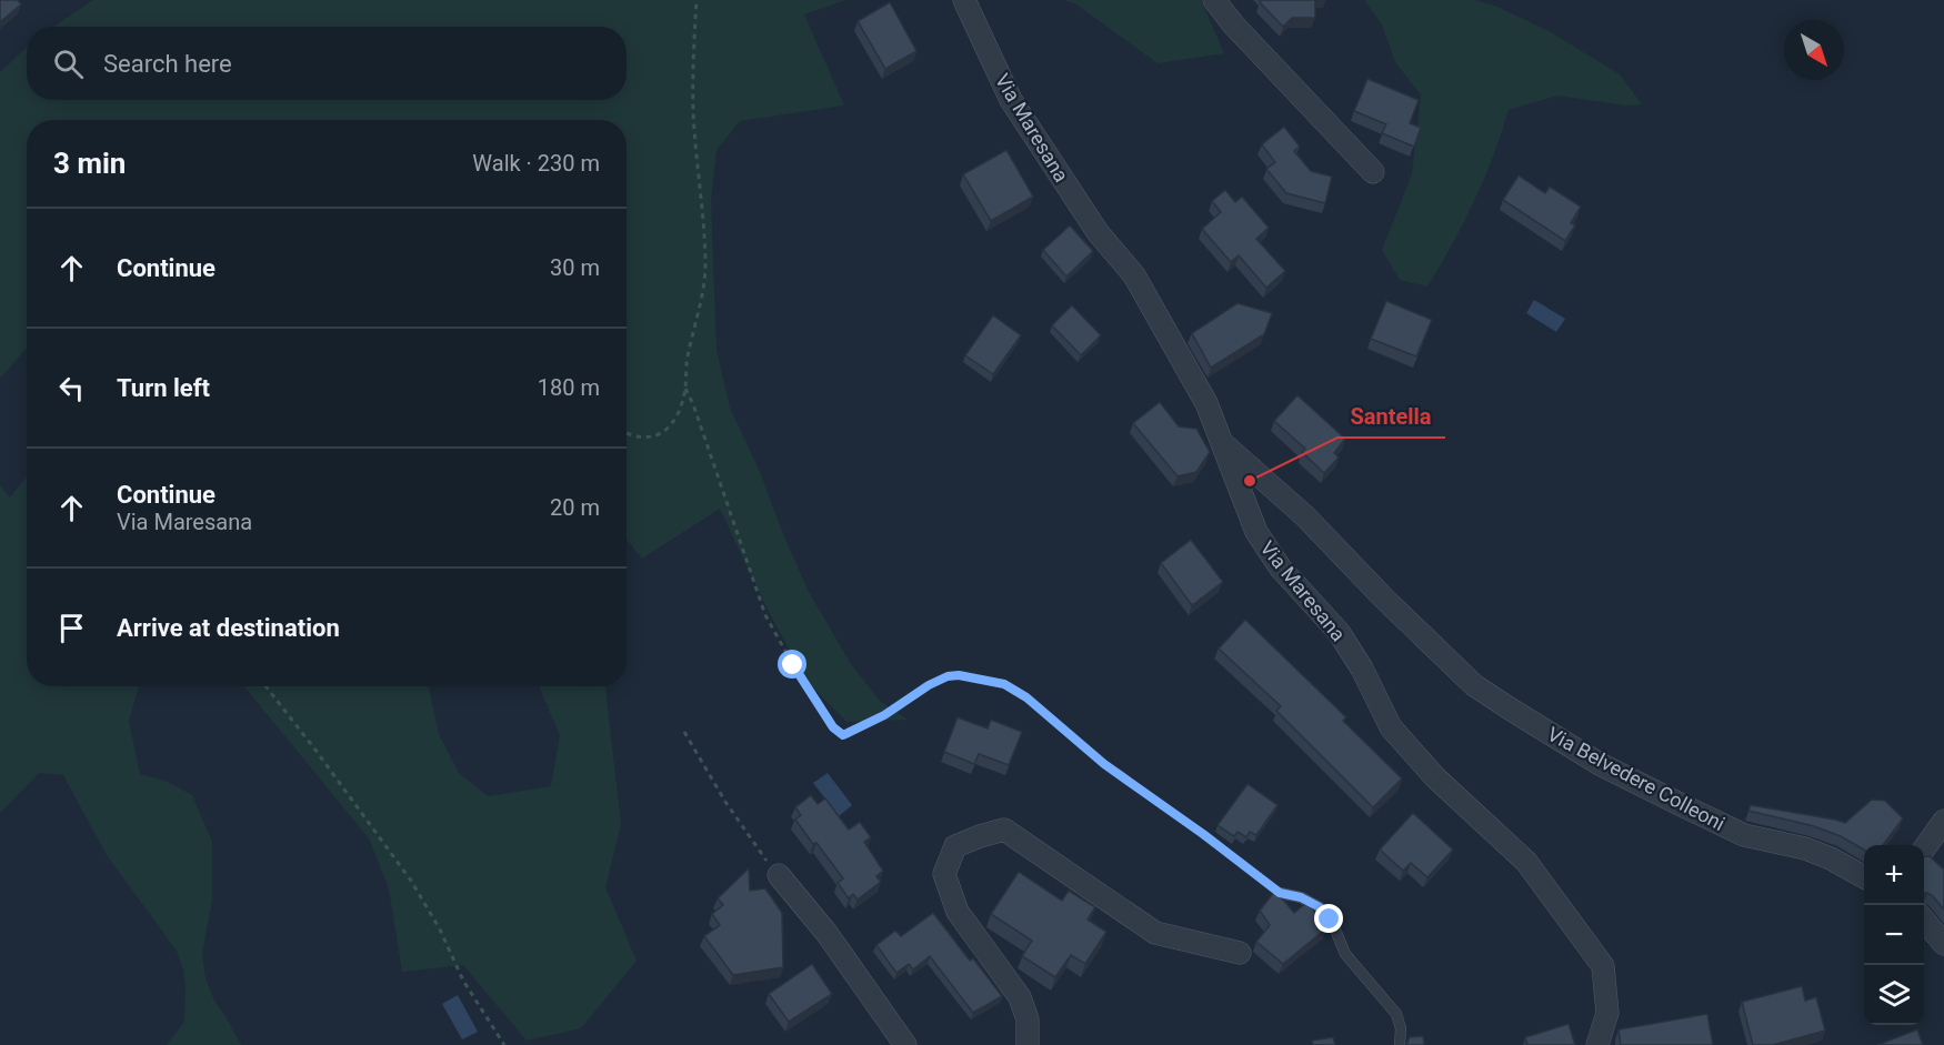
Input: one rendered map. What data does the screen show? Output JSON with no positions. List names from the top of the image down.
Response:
{
  "streets": {
    "street": ["Via Maresana", "Via Belvedere Colleoni"]
  },
  "crossings": [
    ["Via Maresana", "Via Belvedere Colleoni"]
  ],
  "places": ["Santella"],
  "north": "bottom right",
  "page": {
    "search": "Search here",
    "heading": ["3 min", "Walk · 230 m"],
    "list": [
      ["Continue", "30 m"],
      ["Turn left", "180 m"],
      ["Continue", "Via Maresana", "20 m"],
      "Arrive at destination"
    ],
    "map_buttons": ["+", "−"]
  }
}
